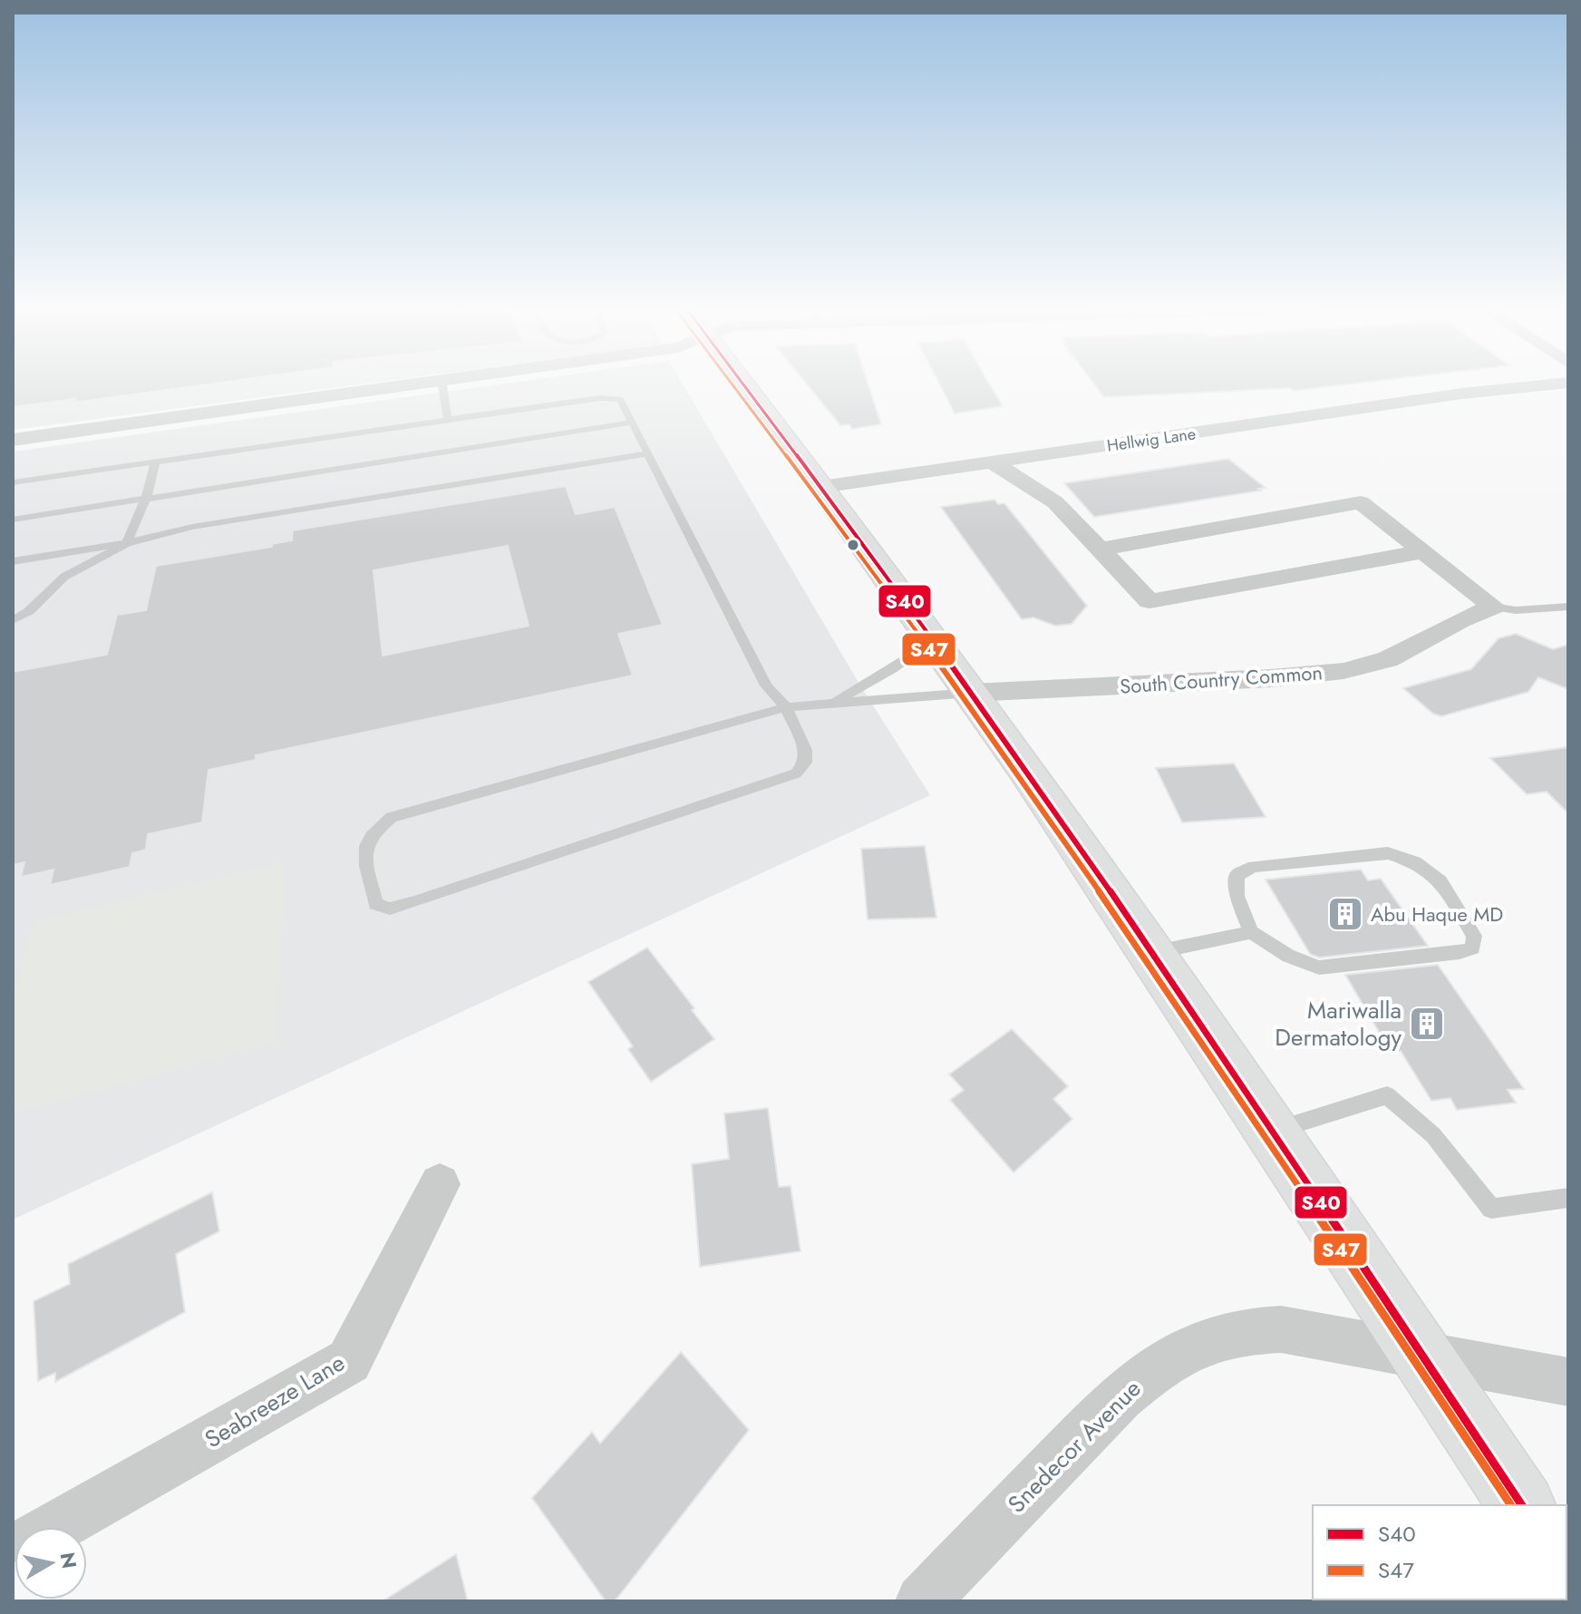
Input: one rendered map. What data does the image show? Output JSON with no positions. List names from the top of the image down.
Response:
{
  "streets": {
    "street": [
      "Hellwig Lane",
      "South Country Common",
      "Seabreeze Lane",
      "Snedecor Avenue"
    ]
  },
  "places": {
    "building": ["Abu Haque MD", "Mariwalla Dermatology"]
  },
  "lines": ["transit line S40", "transit line S47"],
  "legend": ["S40", "S47"],
  "north": "right"
}
